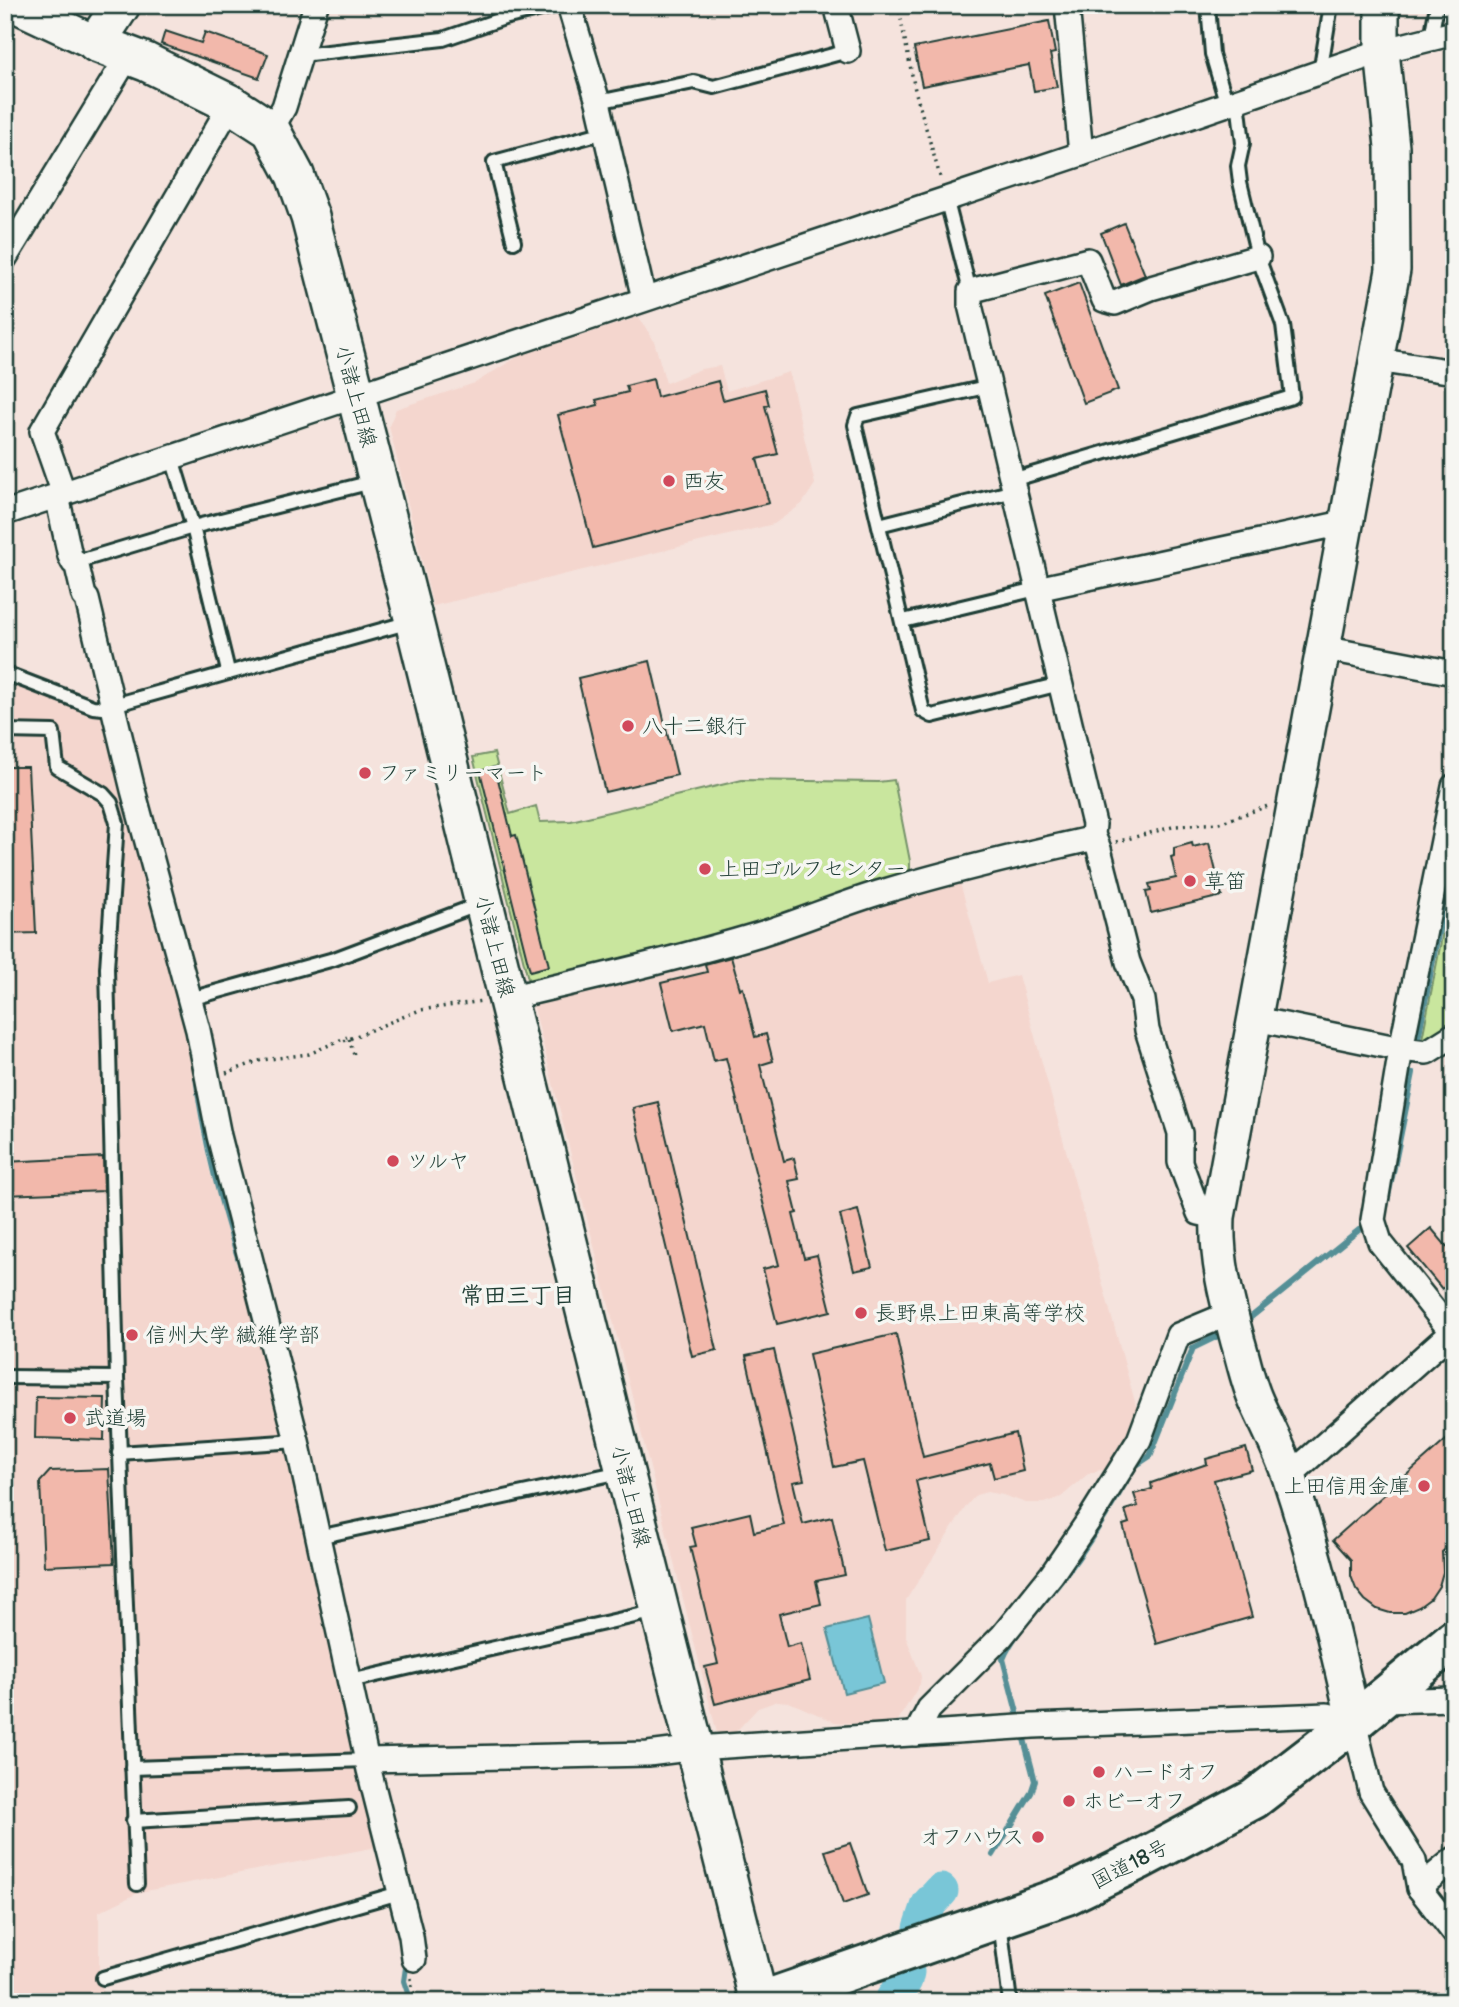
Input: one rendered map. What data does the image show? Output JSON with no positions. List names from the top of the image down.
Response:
{
  "streets": {
    "highway": ["国道18号"],
    "main road": ["小諸上田線"]
  },
  "crossings": [
    ["小諸上田線", "国道18号"]
  ],
  "districts": ["常田三丁目"],
  "places": [
    "西友",
    "八十二銀行",
    "ファミリーマート",
    "上田ゴルフセンター",
    "草笛",
    "ツルヤ",
    "長野県上田東高等学校",
    "信州大学 繊維学部",
    "武道場",
    "上田信用金庫",
    "ハードオフ",
    "ホビーオフ",
    "オフハウス"
  ]
}
